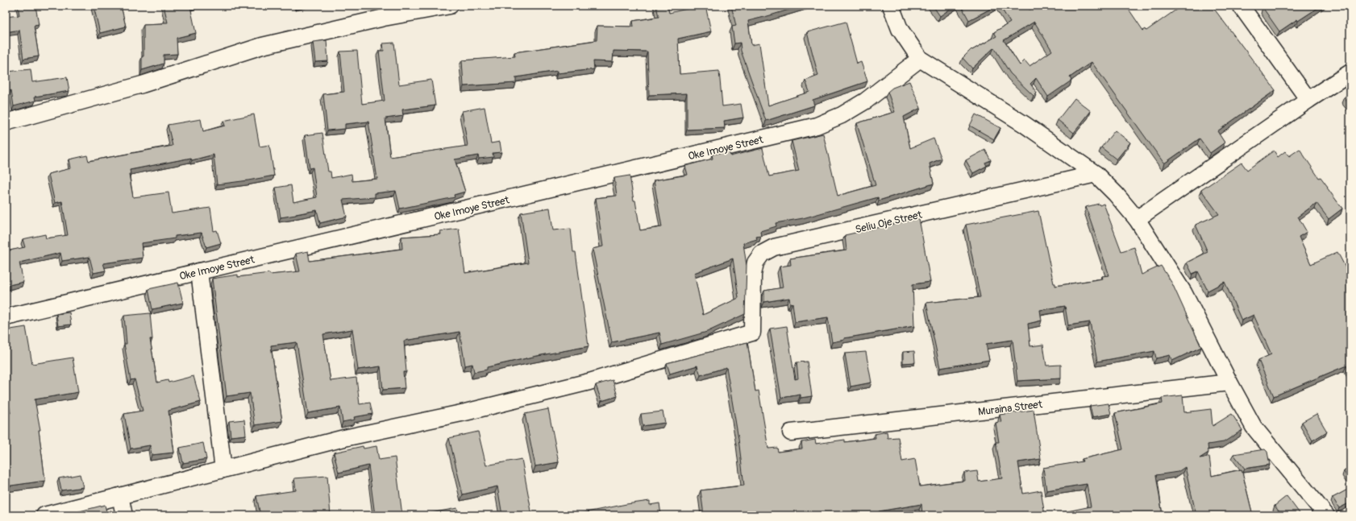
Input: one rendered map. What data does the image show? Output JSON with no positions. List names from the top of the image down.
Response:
{
  "streets": {
    "street": ["Oke Imoye Street", "Seliu Oje Street", "Muraina Street"]
  }
}
